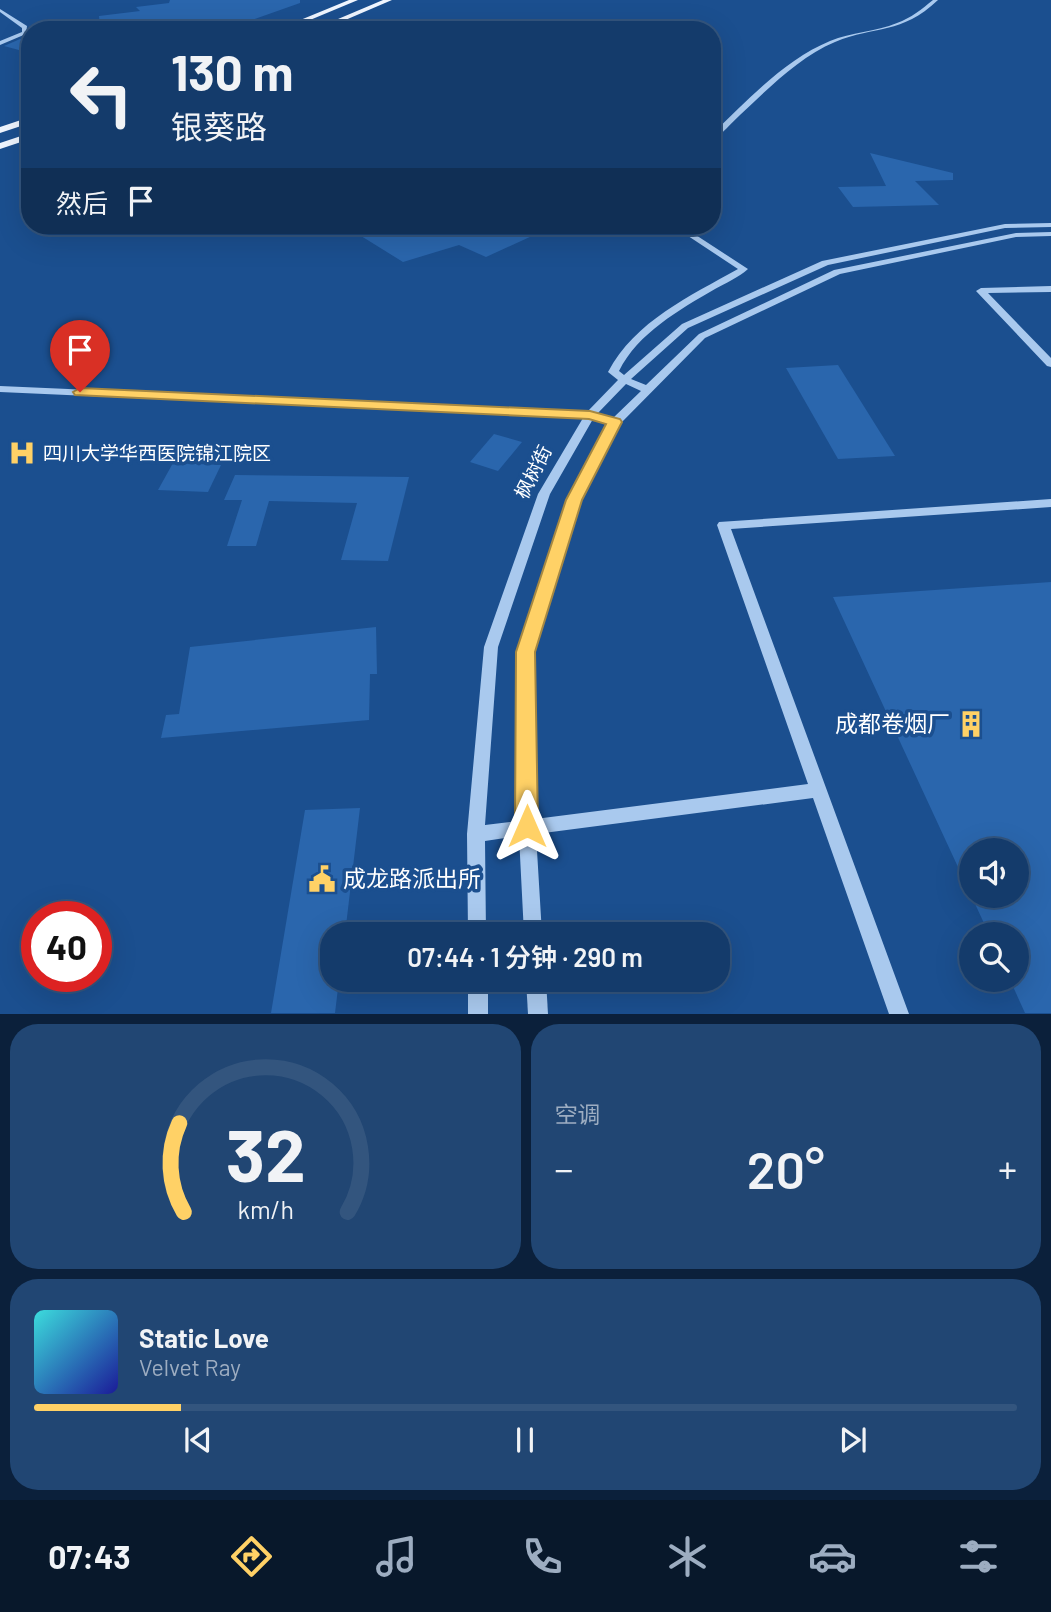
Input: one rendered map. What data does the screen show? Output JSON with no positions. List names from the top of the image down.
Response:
{
  "streets": {
    "street": ["枫树街"]
  },
  "places": {
    "hospital": ["四川大学华西医院锦江院区"],
    "building": ["成都卷烟厂"],
    "public building": ["成龙路派出所"]
  },
  "page": {
    "turn": ["130 m", "银葵路"],
    "then": "然后",
    "limit": "40",
    "trip": "07:44 · 1 分钟 · 290 m",
    "tile": "空调",
    "heat": ["−", "20°", "+"],
    "song": ["Static Love", "Velvet Ray"],
    "tabs": "07:43",
    "gauge": ["32", "km/h"]
  }
}
